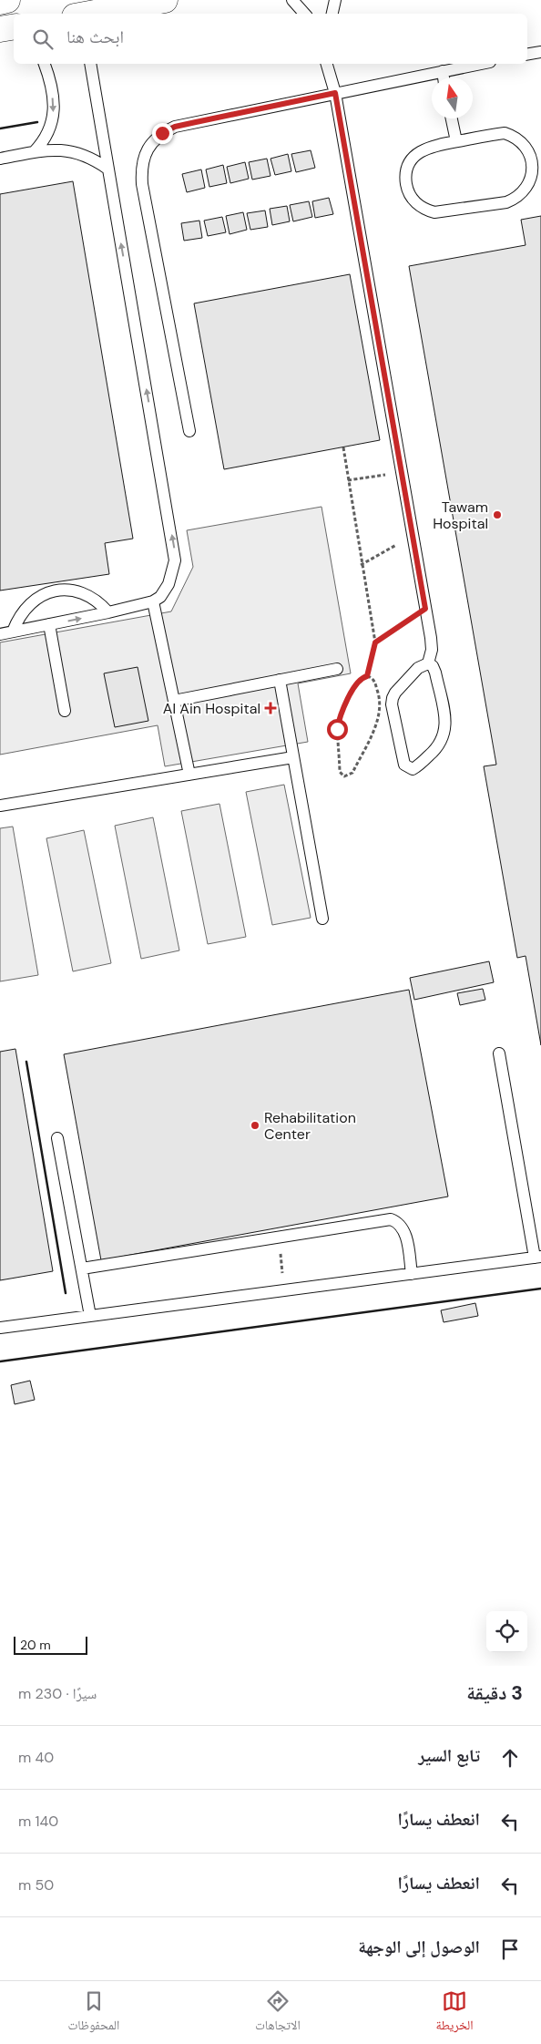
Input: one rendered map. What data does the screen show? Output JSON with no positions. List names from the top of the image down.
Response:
{
  "places": {
    "other": ["Tawam Hospital", "Rehabilitation Center"],
    "health": ["Al Ain Hospital"]
  },
  "scale_bar": "20 m",
  "north": "top",
  "page": {
    "search": "ابحث هنا",
    "scale": "20 m",
    "heading": ["3 دقيقة", "سيرًا · 230 m"],
    "list": [
      ["تابع السير", "40 m"],
      ["انعطف يسارًا", "140 m"],
      ["انعطف يسارًا", "50 m"],
      "الوصول إلى الوجهة"
    ],
    "nav": ["الخريطة", "الاتجاهات", "المحفوظات"]
  }
}
